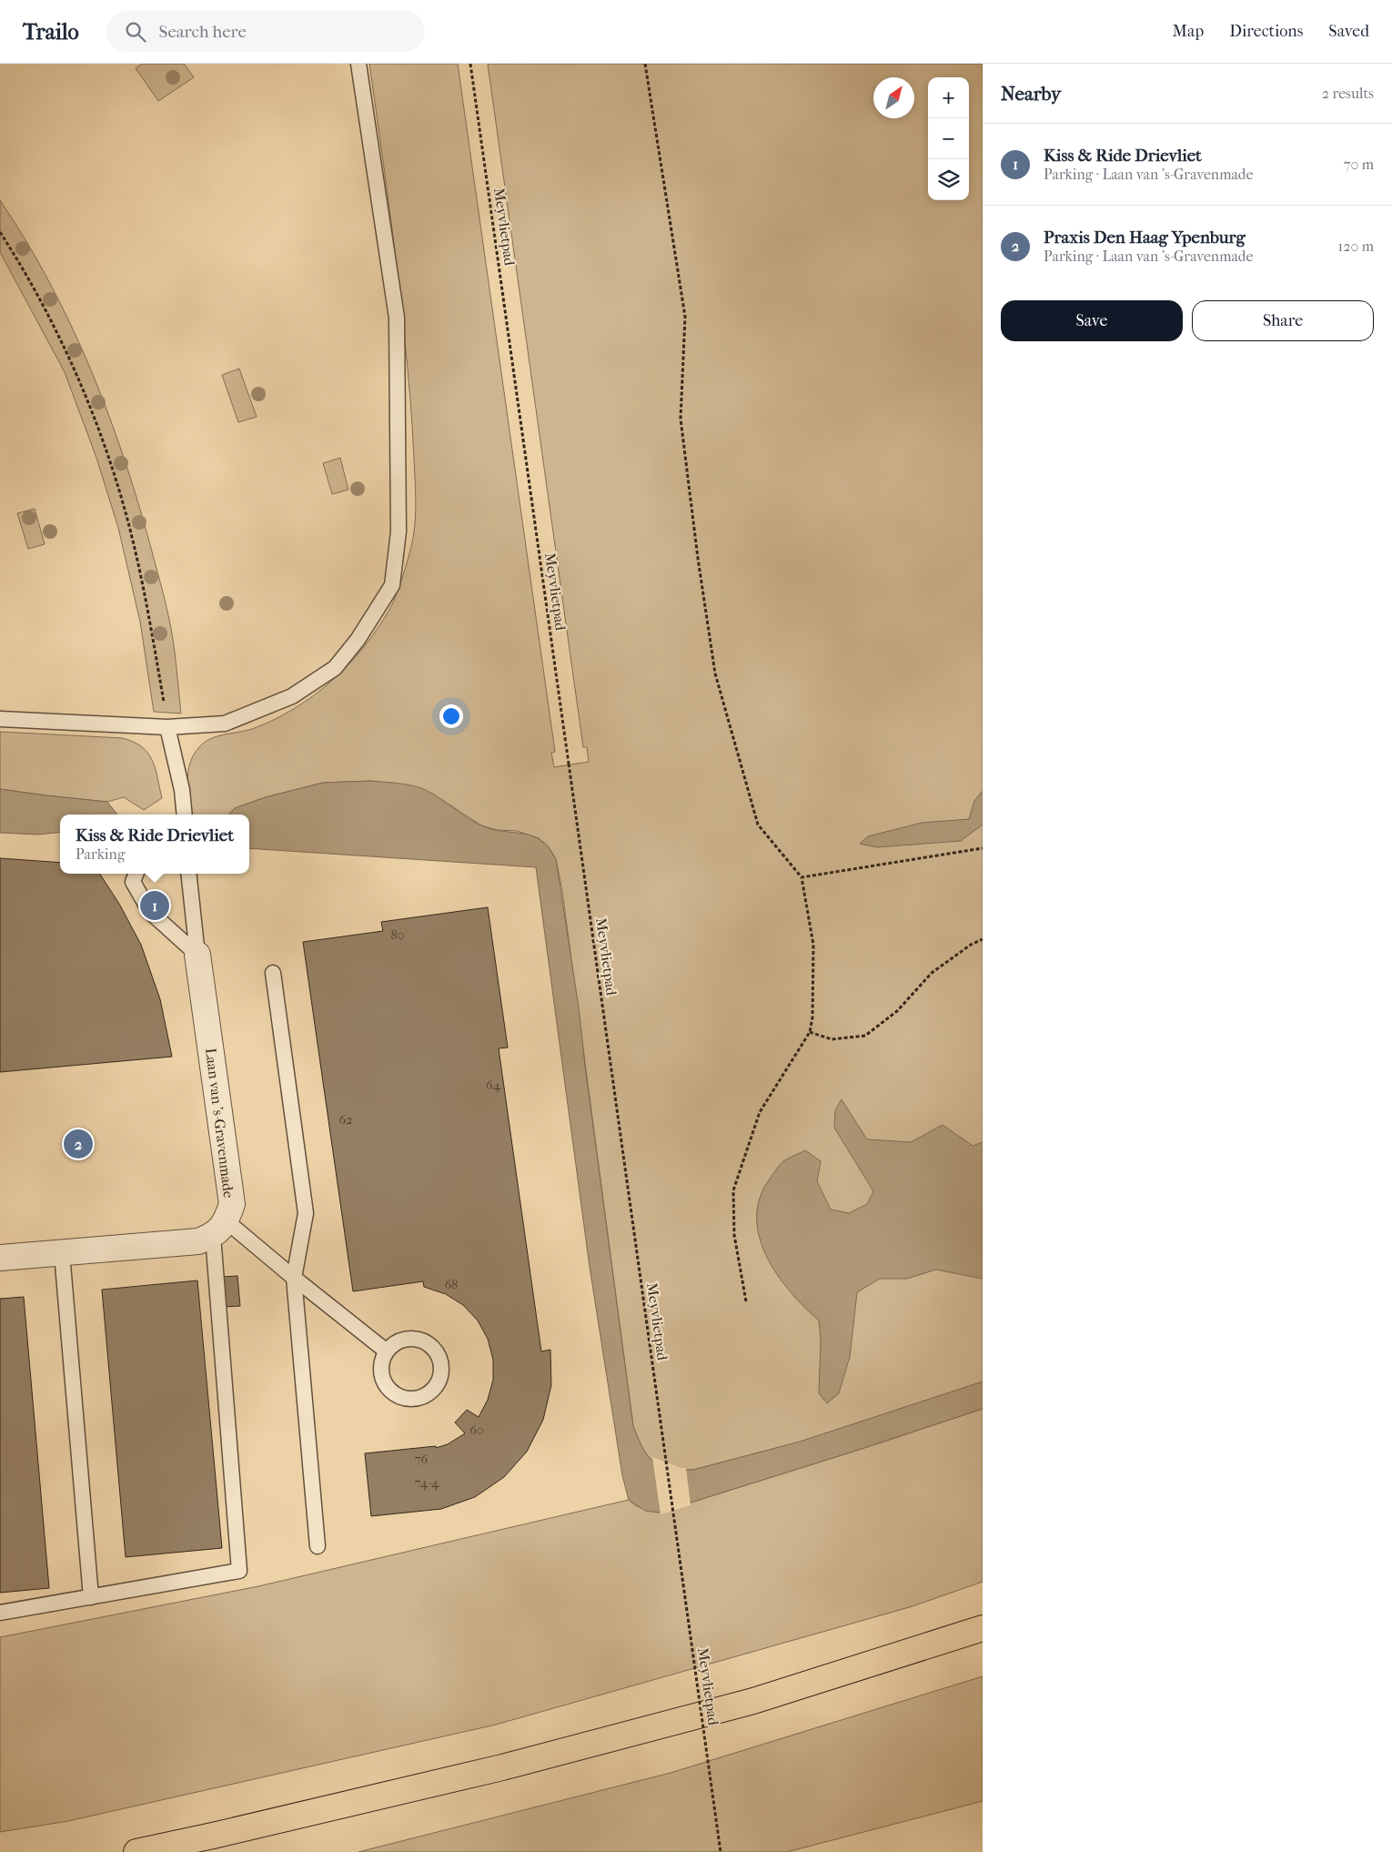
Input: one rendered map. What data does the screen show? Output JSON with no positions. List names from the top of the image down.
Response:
{
  "streets": {
    "street": ["Laan van 's-Gravenmade"],
    "path": ["Meyvlietpad"]
  },
  "house_numbers": [
    "80",
    "64",
    "62",
    "68",
    "60",
    "76",
    "74-4"
  ],
  "north": "top right",
  "page": {
    "header": "Trailo",
    "search": "Search here",
    "nav": ["Map", "Directions", "Saved"],
    "heading": ["Nearby", "2 results"],
    "map_buttons": ["+", "−"],
    "list": [
      {
        "mark": "1",
        "name": "Kiss & Ride Drievliet",
        "note": "Parking · Laan van 's-Gravenmade",
        "value": "70 m"
      },
      {
        "mark": "2",
        "name": "Praxis Den Haag Ypenburg",
        "note": "Parking · Laan van 's-Gravenmade",
        "value": "120 m"
      }
    ],
    "buttons": ["Save", "Share"],
    "popup": ["Kiss & Ride Drievliet", "Parking"],
    "pins": ["1", "2"]
  }
}
